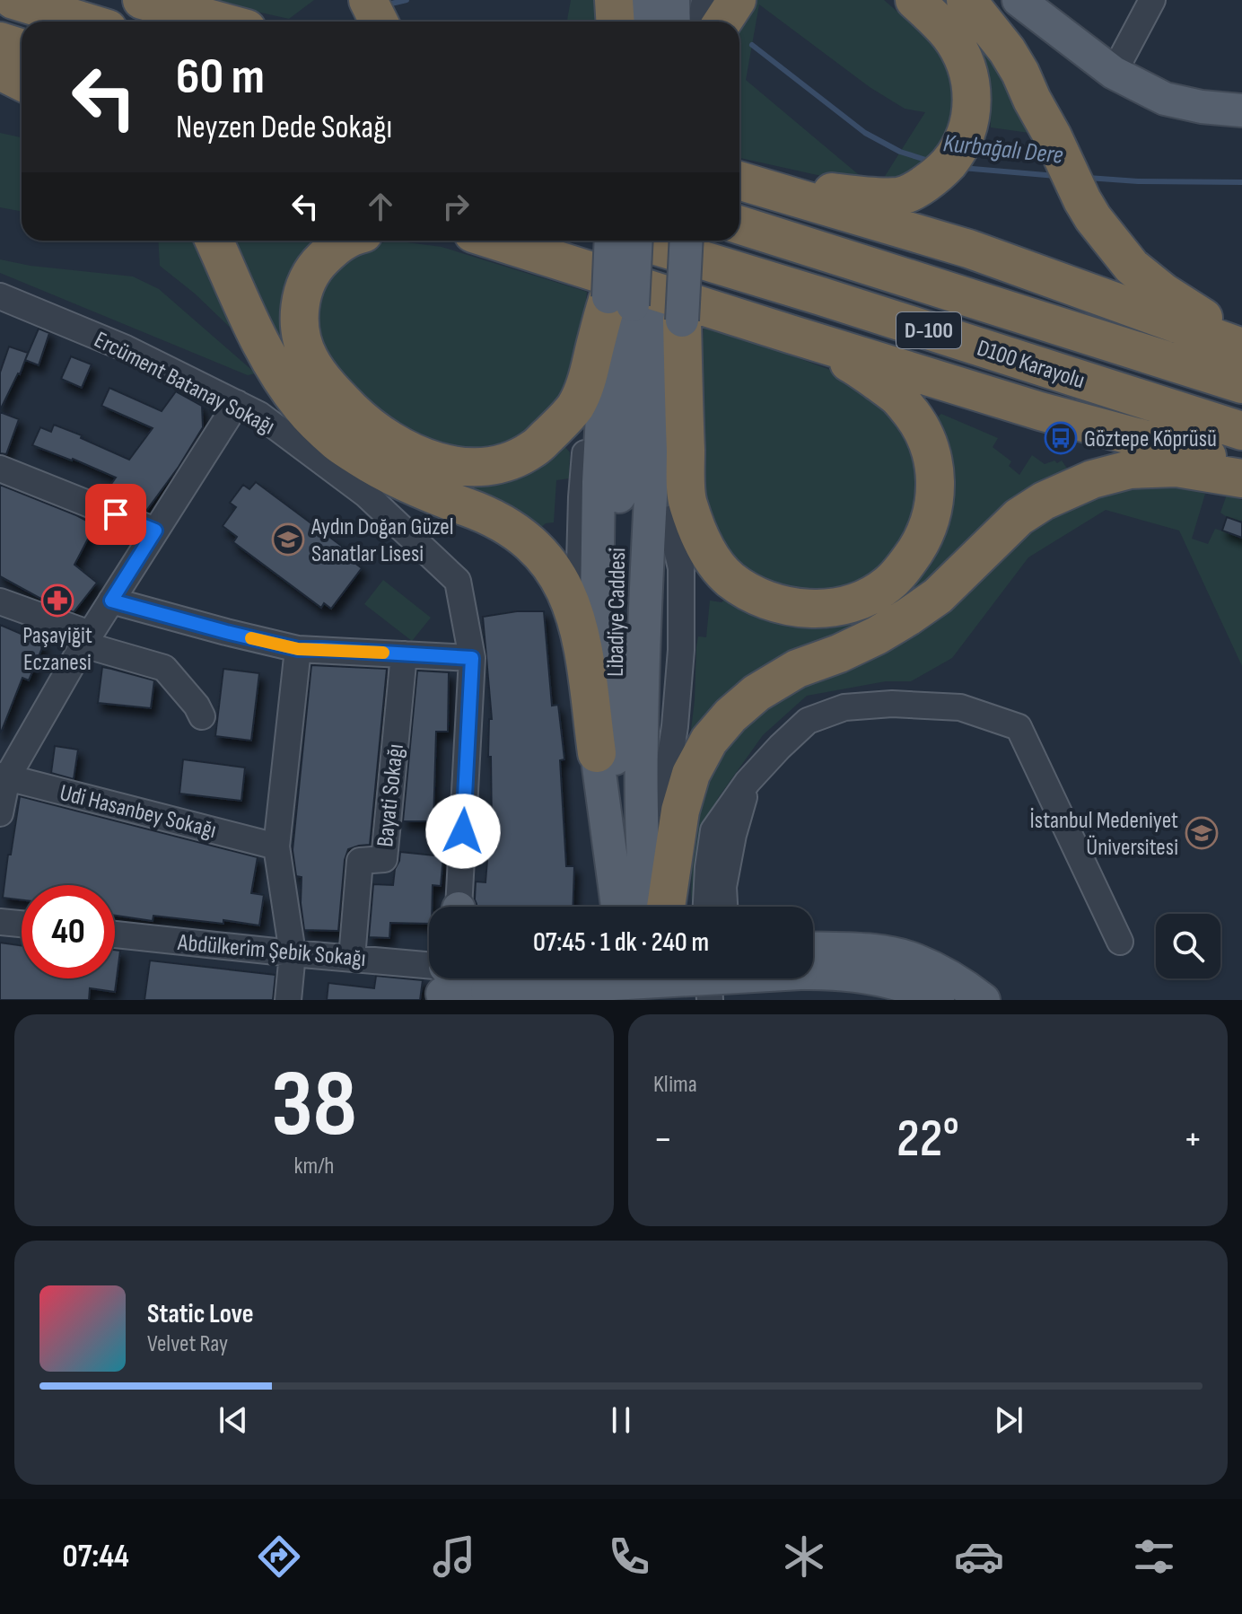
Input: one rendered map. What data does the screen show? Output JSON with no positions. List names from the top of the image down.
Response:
{
  "streets": {
    "highway": ["D-100", "D100 Karayolu"],
    "main road": ["Libadiye Caddesi"],
    "street": [
      "Ercüment Batanay Sokağı",
      "Bayati Sokağı",
      "Udi Hasanbey Sokağı",
      "Abdülkerim Şebik Sokağı"
    ]
  },
  "crossings": [
    ["Bayati Sokağı", "Abdülkerim Şebik Sokağı"]
  ],
  "water": ["Kurbağalı Dere"],
  "places": {
    "bus stop": ["Göztepe Köprüsü"],
    "school or university": ["Aydın Doğan Güzel Sanatlar Lisesi", "İstanbul Medeniyet Üniversitesi"],
    "pharmacy": ["Paşayiğit Eczanesi"]
  },
  "page": {
    "turn": ["60 m", "Neyzen Dede Sokağı"],
    "limit": "40",
    "trip": "07:45 · 1 dk · 240 m",
    "tile": [
      ["38", "km/h"],
      "Klima"
    ],
    "heat": ["−", "22°", "+"],
    "song": ["Static Love", "Velvet Ray"],
    "tabs": "07:44"
  }
}
